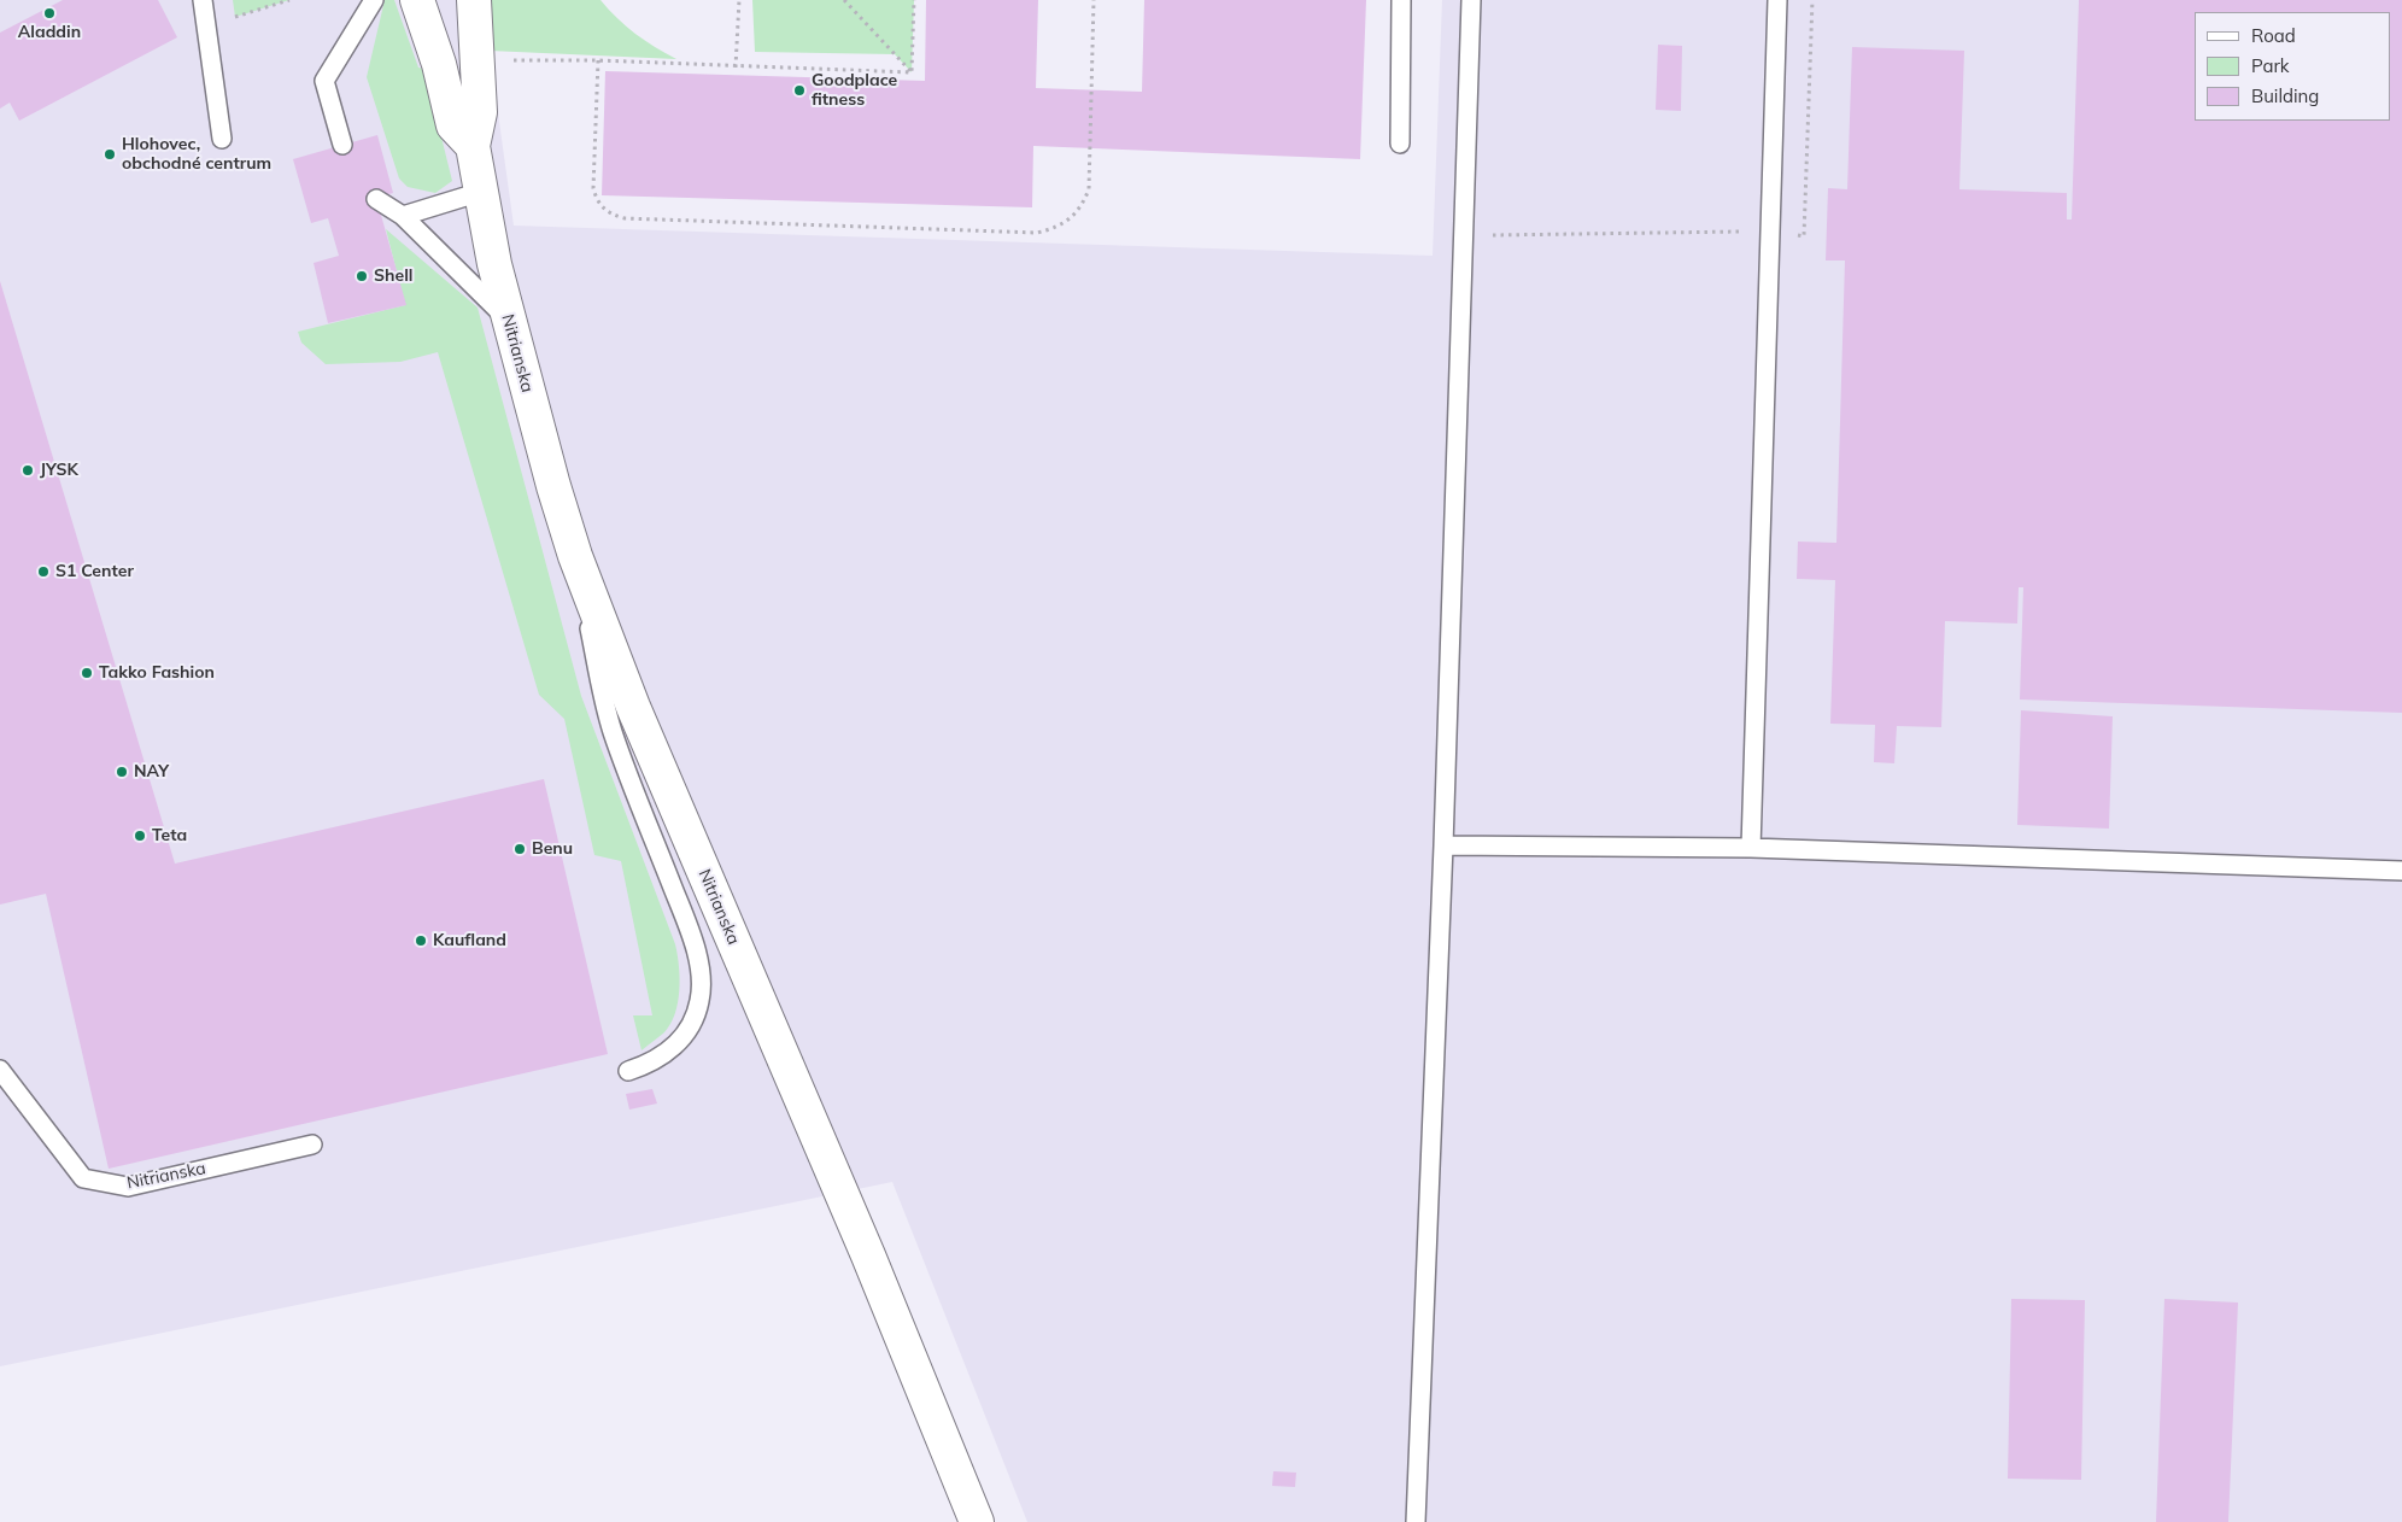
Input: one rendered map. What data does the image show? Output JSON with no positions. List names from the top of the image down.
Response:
{
  "streets": {
    "main road": ["Nitrianska"]
  },
  "places": [
    "Aladdin",
    "Goodplace fitness",
    "Hlohovec, obchodné centrum",
    "Shell",
    "JYSK",
    "S1 Center",
    "Takko Fashion",
    "NAY",
    "Teta",
    "Benu",
    "Kaufland"
  ],
  "legend": ["Road", "Park", "Building"]
}
